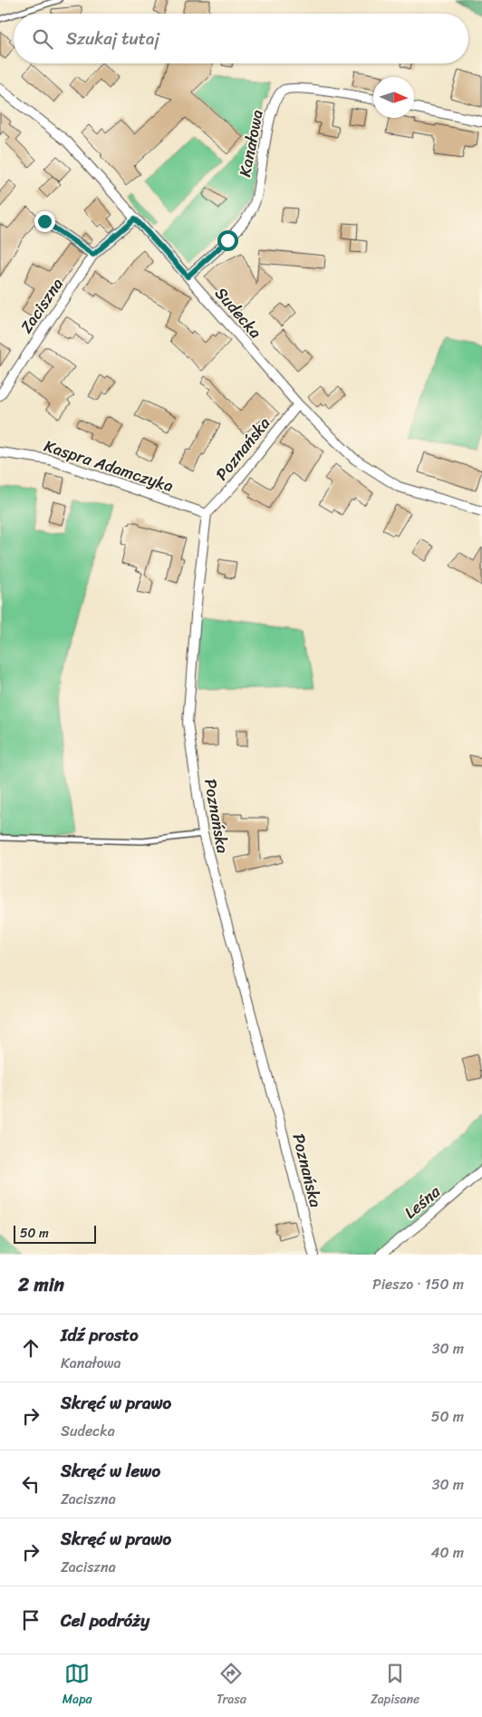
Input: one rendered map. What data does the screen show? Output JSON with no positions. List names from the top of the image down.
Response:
{
  "streets": {
    "street": [
      "Kanałowa",
      "Zaciszna",
      "Sudecka",
      "Poznańska",
      "Kaspra Adamczyka",
      "Leśna"
    ]
  },
  "crossings": [
    ["Kanałowa", "Sudecka"],
    ["Zaciszna", "Sudecka"],
    ["Sudecka", "Poznańska"],
    ["Poznańska", "Kaspra Adamczyka"]
  ],
  "scale_bar": "50 m",
  "north": "right",
  "page": {
    "search": "Szukaj tutaj",
    "scale": "50 m",
    "heading": ["2 min", "Pieszo · 150 m"],
    "list": [
      ["Idź prosto", "Kanałowa", "30 m"],
      ["Skręć w prawo", "Sudecka", "50 m"],
      ["Skręć w lewo", "Zaciszna", "30 m"],
      ["Skręć w prawo", "Zaciszna", "40 m"],
      "Cel podróży"
    ],
    "nav": ["Mapa", "Trasa", "Zapisane"]
  }
}
